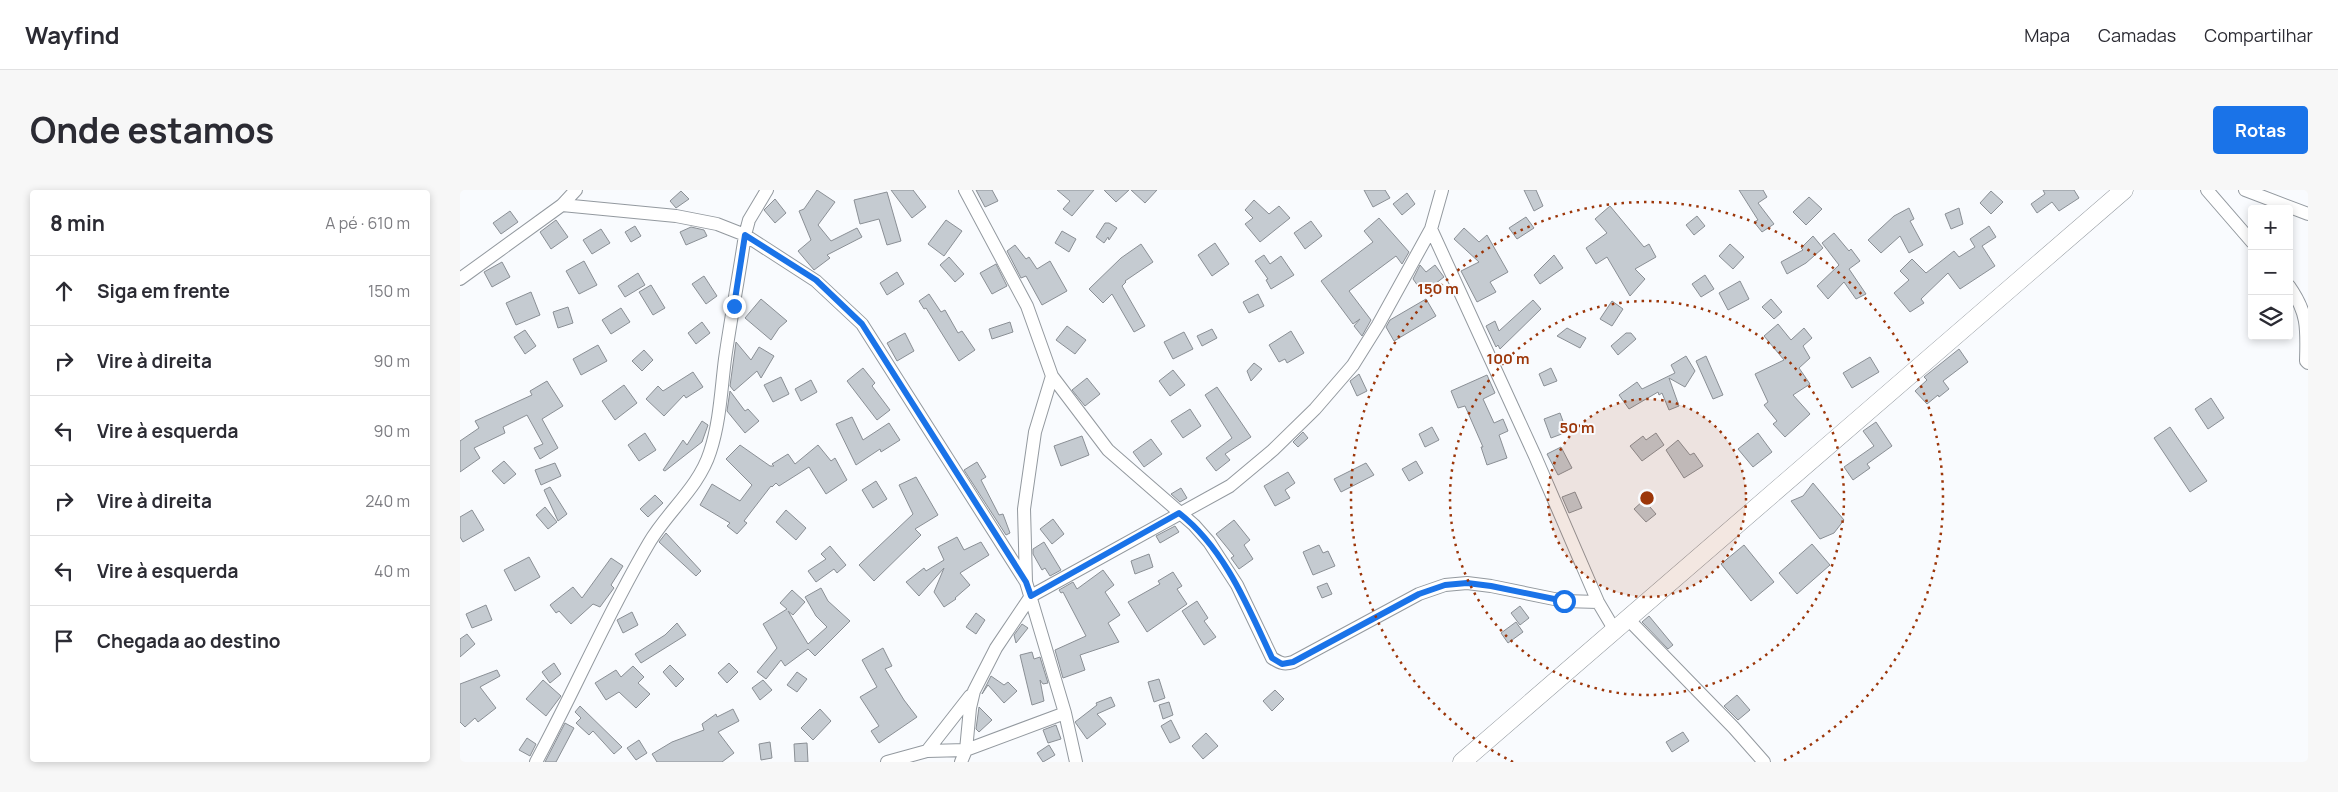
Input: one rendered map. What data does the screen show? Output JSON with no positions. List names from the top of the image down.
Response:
{
  "page": {
    "header": "Wayfind",
    "nav": ["Mapa", "Camadas", "Compartilhar"],
    "title": "Onde estamos",
    "buttons": "Rotas",
    "heading": ["8 min", "A pé · 610 m"],
    "map_buttons": ["+", "−"],
    "list": [
      ["Siga em frente", "150 m"],
      ["Vire à direita", "90 m"],
      ["Vire à esquerda", "90 m"],
      ["Vire à direita", "240 m"],
      ["Vire à esquerda", "40 m"],
      "Chegada ao destino"
    ]
  },
  "rings": ["150 m", "100 m", "50 m"]
}
